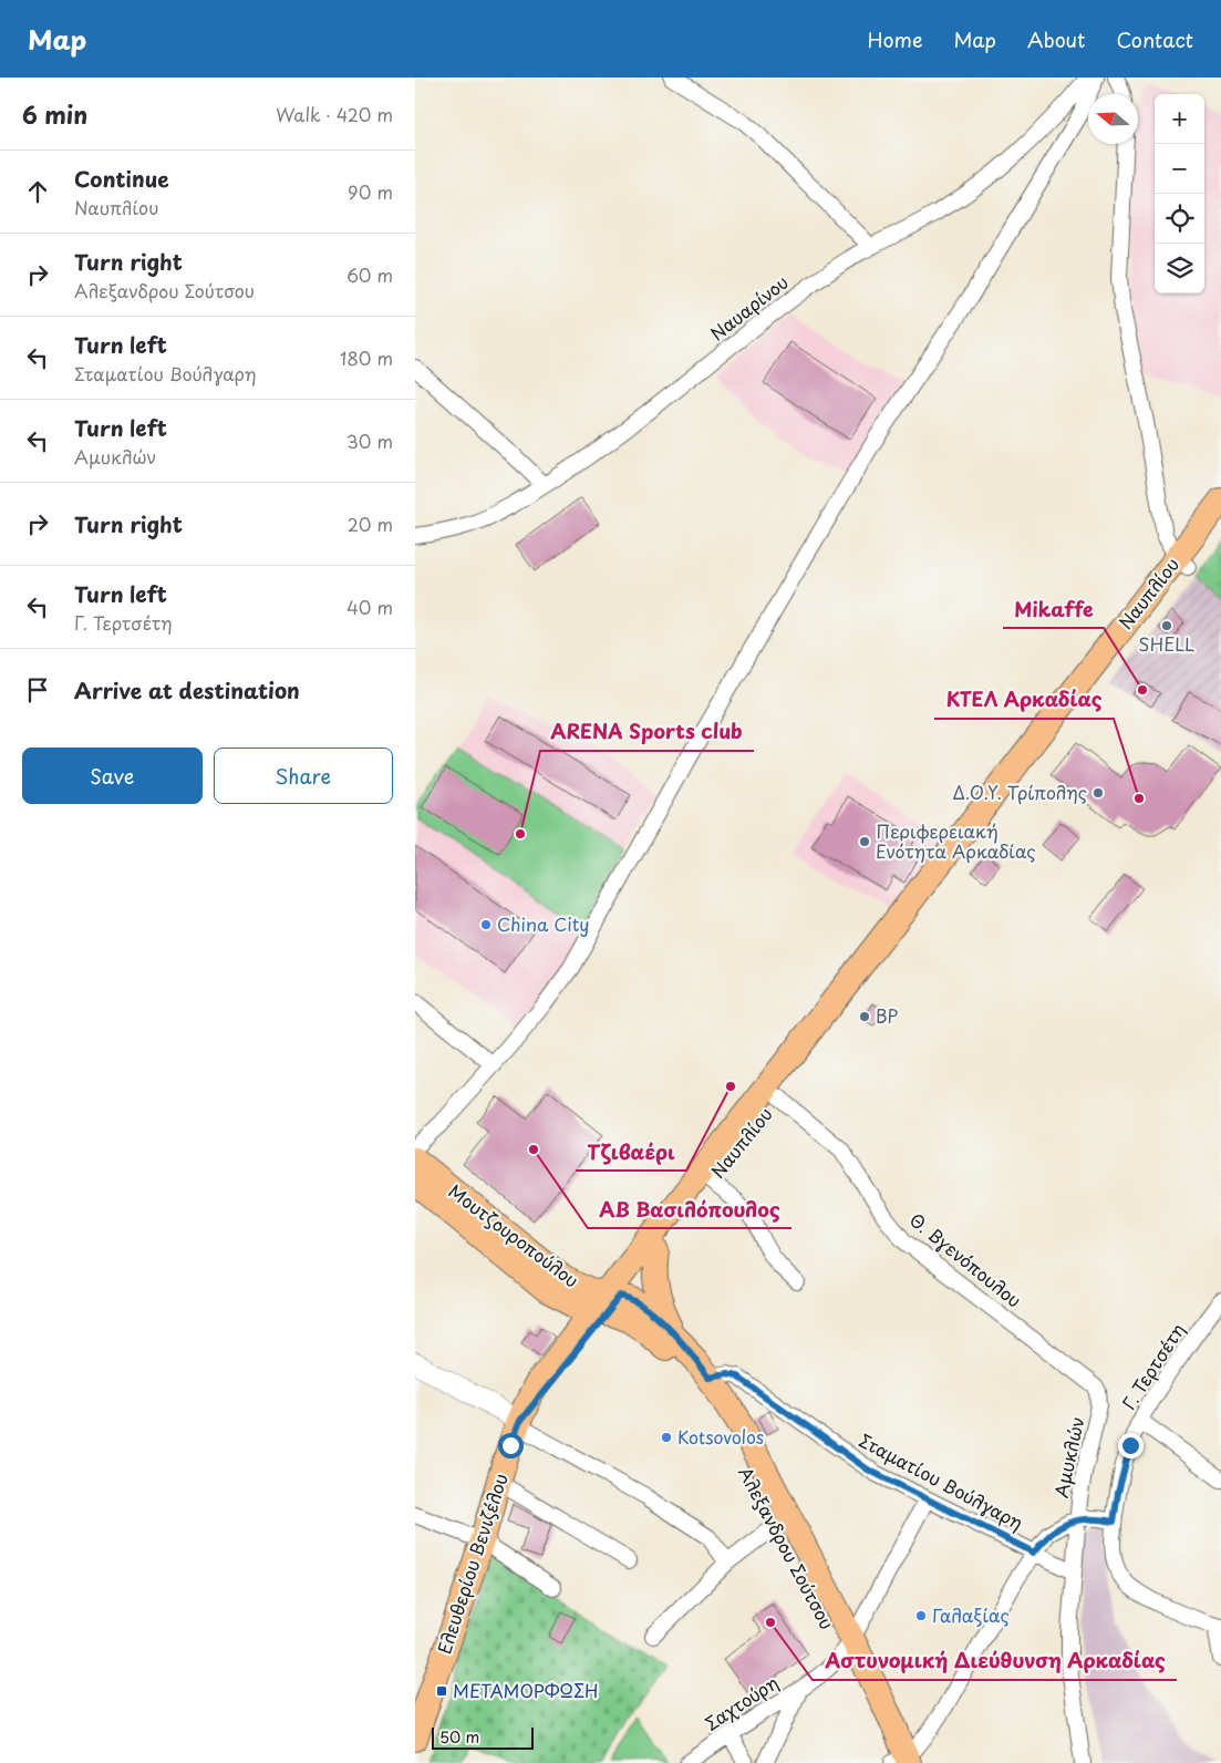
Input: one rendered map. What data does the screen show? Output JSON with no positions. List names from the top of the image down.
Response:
{
  "streets": {
    "main road": [
      "Ναυπλίου",
      "Μουτζουροπούλου",
      "Αλεξανδρου Σούτσου",
      "Ελευθερίου Βενιζέλου"
    ],
    "street": [
      "Ναυαρίνου",
      "Θ. Βγενόπουλου",
      "Γ. Τερτσέτη",
      "Αμυκλών",
      "Σταματίου Βούλγαρη",
      "Σαχτούρη"
    ]
  },
  "crossings": [
    ["Ναυπλίου", "Μουτζουροπούλου"],
    ["Ναυπλίου", "Θ. Βγενόπουλου"],
    ["Ναυπλίου", "Αλεξανδρου Σούτσου"],
    ["Ναυπλίου", "Ελευθερίου Βενιζέλου"],
    ["Μουτζουροπούλου", "Αλεξανδρου Σούτσου"],
    ["Θ. Βγενόπουλου", "Αμυκλών"],
    ["Αμυκλών", "Σταματίου Βούλγαρη"],
    ["Αμυκλών", "Αλεξανδρου Σούτσου"],
    ["Σταματίου Βούλγαρη", "Αλεξανδρου Σούτσου"],
    ["Σταματίου Βούλγαρη", "Σαχτούρη"],
    ["Αλεξανδρου Σούτσου", "Σαχτούρη"]
  ],
  "places": {
    "other": [
      "SHELL",
      "Mikaffe",
      "Δ.Ο.Υ. Τρίπολης",
      "ΚΤΕΛ Αρκαδίας",
      "ARENA Sports club",
      "Περιφερειακή Ενότητα Αρκαδίας",
      "China City",
      "BP",
      "Τζιβαέρι",
      "ΑΒ Βασιλόπουλος",
      "Kotsovolos",
      "Γαλαξίας",
      "Αστυνομική Διεύθυνση Αρκαδίας"
    ],
    "transit": ["ΜΕΤΑΜΟΡΦΩΣΗ"]
  },
  "scale_bar": "50 m",
  "north": "left",
  "page": {
    "header": "Map",
    "nav": [
      "Home",
      "Map",
      "About",
      "Contact"
    ],
    "heading": ["6 min", "Walk · 420 m"],
    "map_buttons": ["+", "−"],
    "list": [
      ["Continue", "Ναυπλίου", "90 m"],
      ["Turn right", "Αλεξανδρου Σούτσου", "60 m"],
      ["Turn left", "Σταματίου Βούλγαρη", "180 m"],
      ["Turn left", "Αμυκλών", "30 m"],
      ["Turn right", "20 m"],
      ["Turn left", "Γ. Τερτσέτη", "40 m"],
      "Arrive at destination"
    ],
    "buttons": ["Save", "Share"],
    "scale": "50 m"
  }
}
